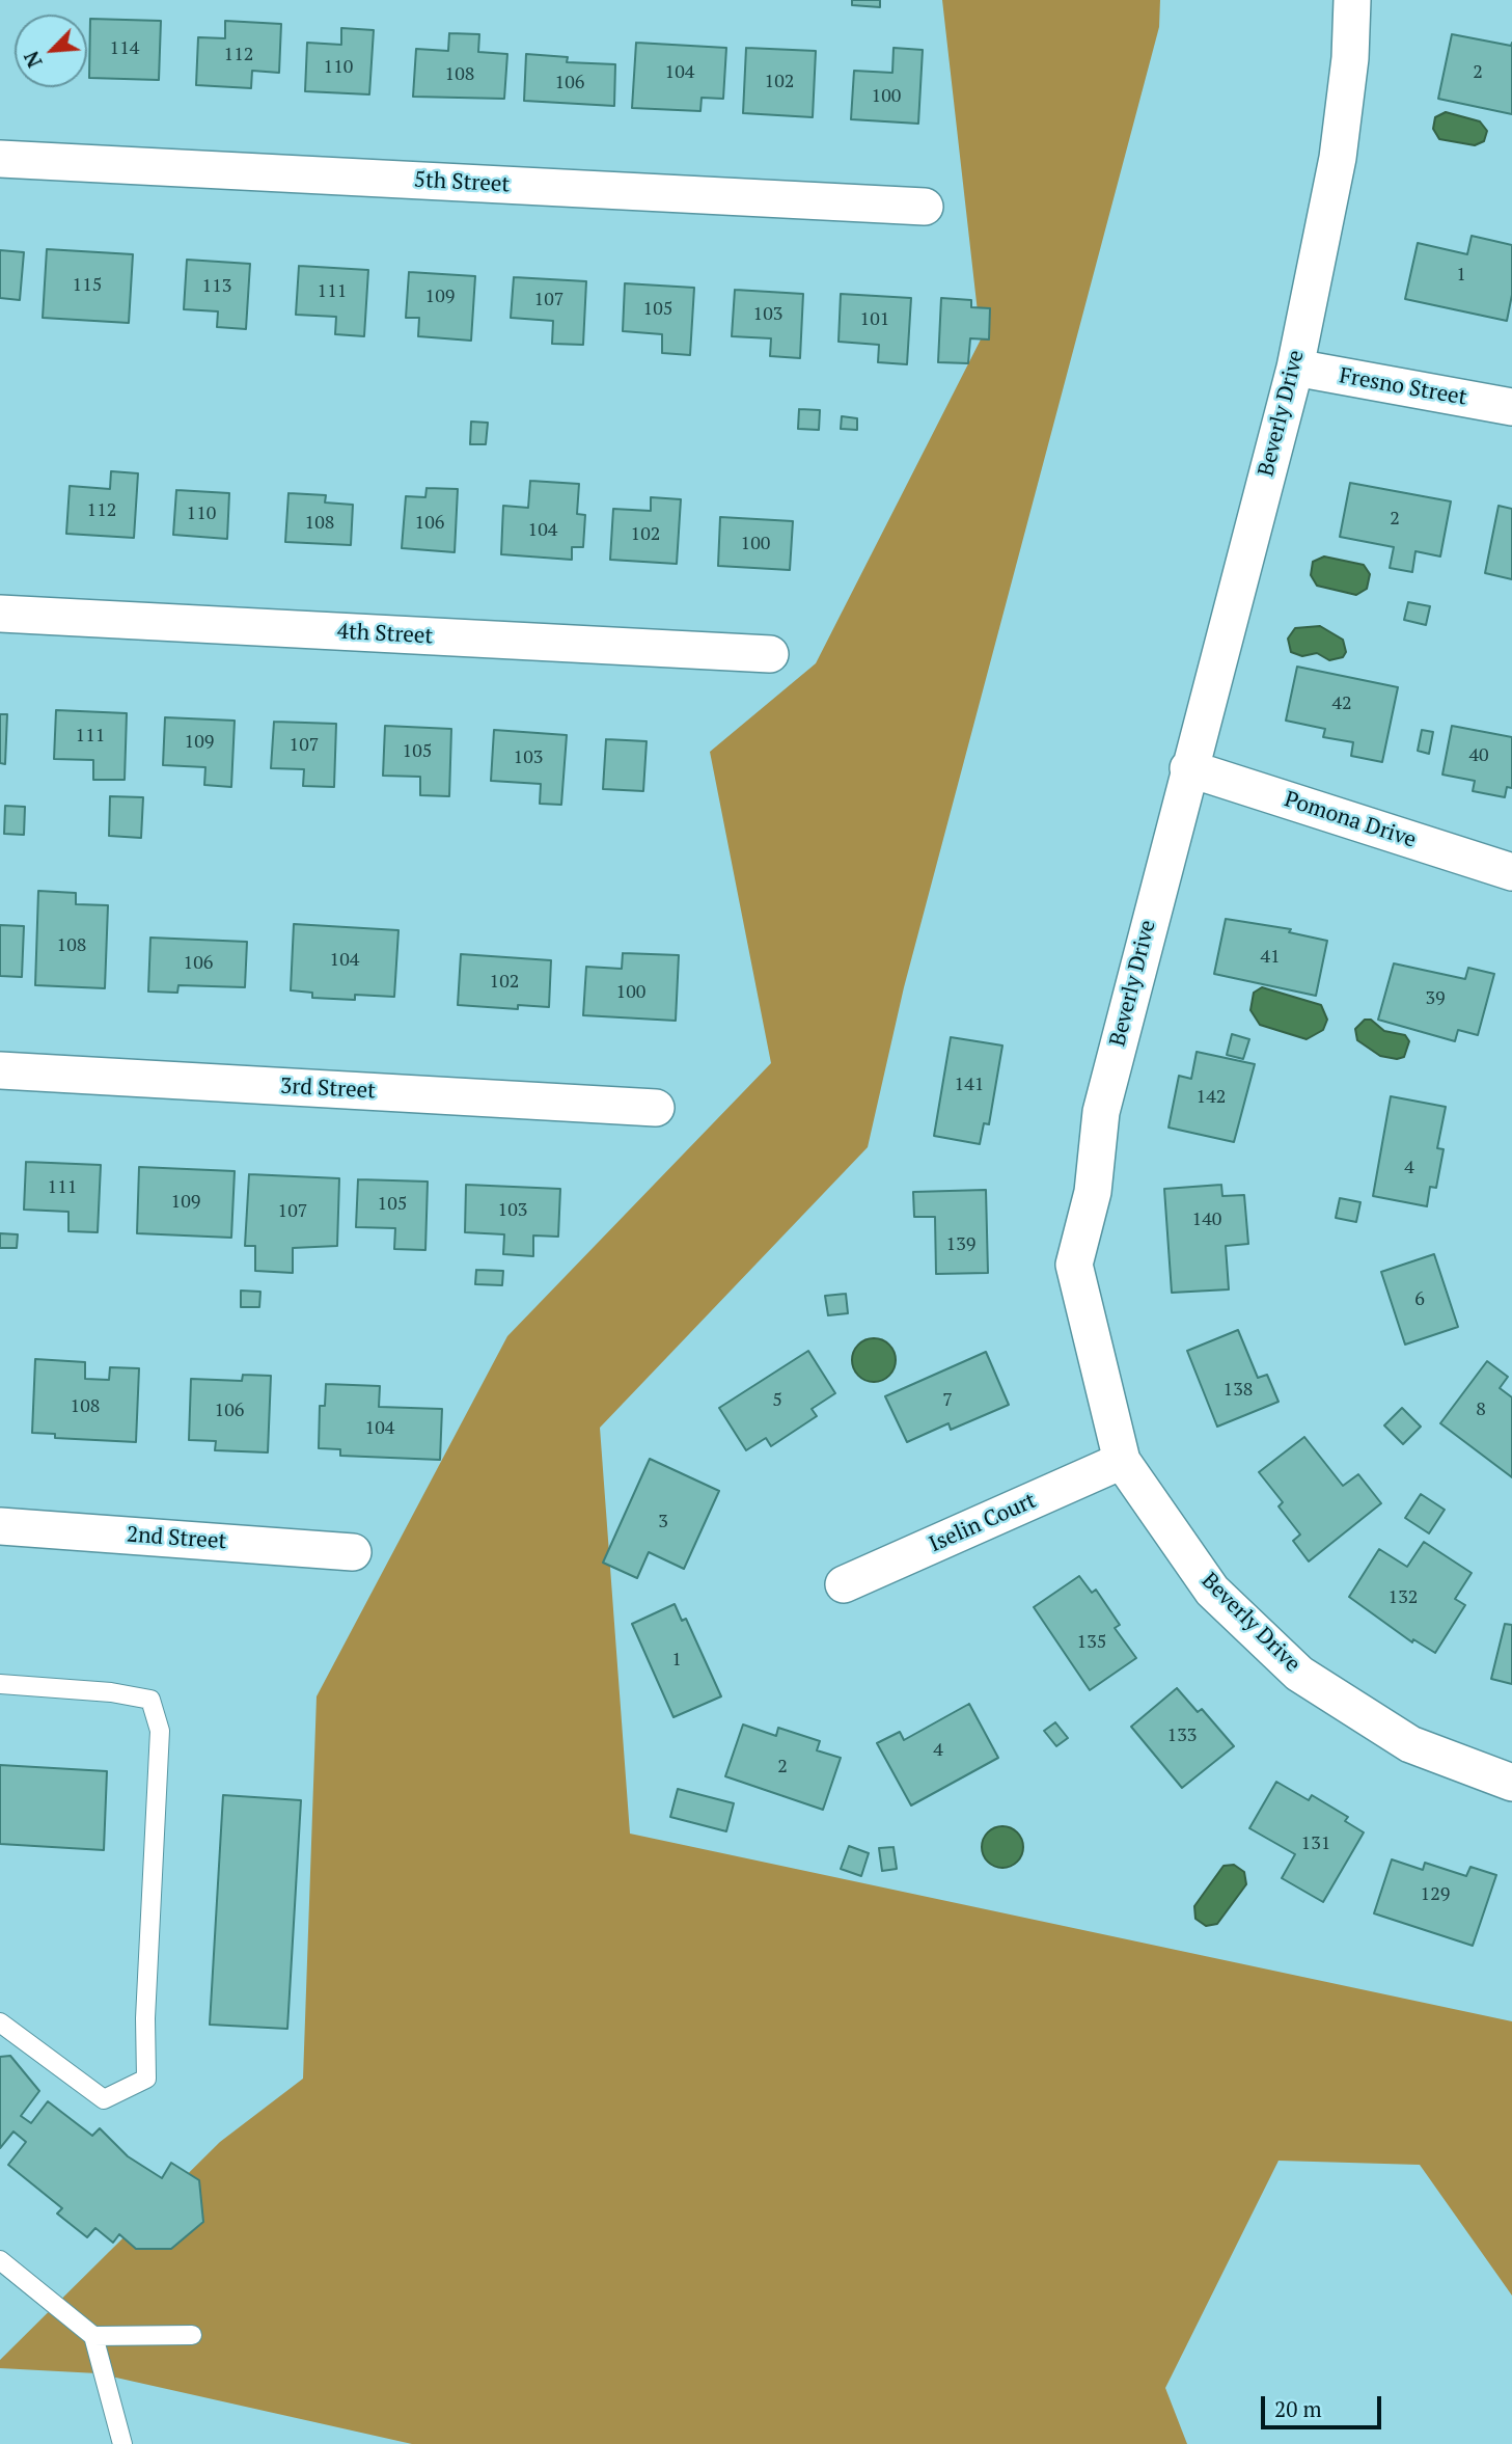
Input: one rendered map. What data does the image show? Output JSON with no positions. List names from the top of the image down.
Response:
{
  "streets": {
    "street": [
      "5th Street",
      "Fresno Street",
      "Beverly Drive",
      "4th Street",
      "Pomona Drive",
      "3rd Street",
      "Iselin Court",
      "2nd Street"
    ]
  },
  "crossings": [
    ["Fresno Street", "Beverly Drive"],
    ["Beverly Drive", "Pomona Drive"],
    ["Beverly Drive", "Iselin Court"]
  ],
  "house_numbers": [
    "114",
    "112",
    "110",
    "104",
    "2",
    "108",
    "102",
    "106",
    "100",
    "1",
    "115",
    "113",
    "111",
    "109",
    "107",
    "105",
    "103",
    "101",
    "112",
    "110",
    "2",
    "108",
    "106",
    "104",
    "102",
    "100",
    "42",
    "111",
    "109",
    "107",
    "105",
    "40",
    "103",
    "108",
    "41",
    "104",
    "106",
    "102",
    "100",
    "39",
    "141",
    "142",
    "4",
    "111",
    "109",
    "105",
    "103",
    "107",
    "140",
    "139",
    "6",
    "138",
    "5",
    "7",
    "108",
    "8",
    "106",
    "104",
    "3",
    "132",
    "135",
    "1",
    "133",
    "4",
    "2",
    "131",
    "129"
  ],
  "scale_bar": "20 m",
  "north": "bottom left"
}
